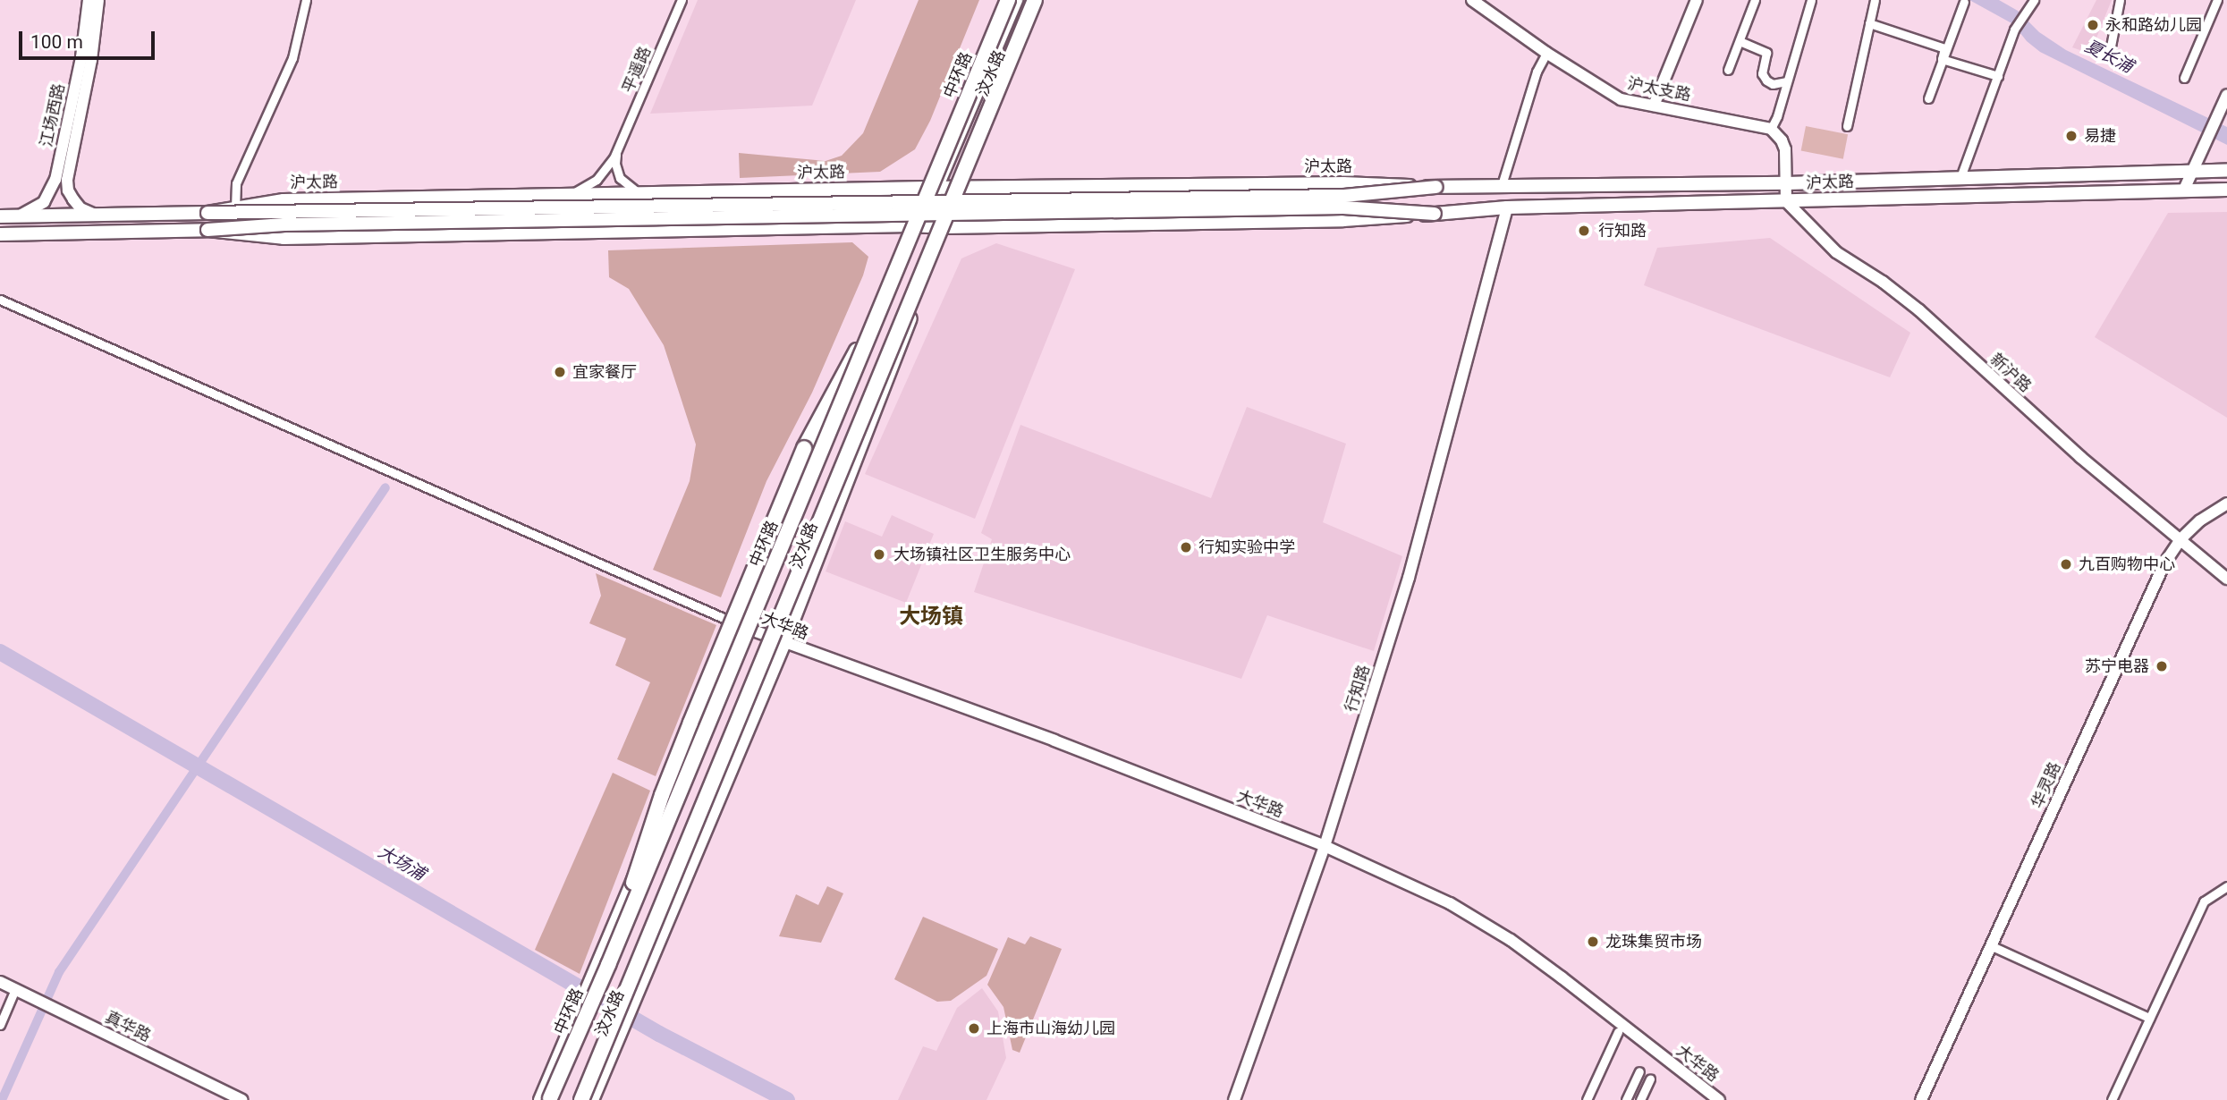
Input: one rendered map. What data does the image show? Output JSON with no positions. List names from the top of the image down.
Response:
{
  "streets": {
    "highway": ["中环路"],
    "main road": ["汶水路", "沪太路"],
    "street": [
      "平遥路",
      "沪太支路",
      "江场西路",
      "新沪路",
      "大华路",
      "行知路",
      "华灵路",
      "真华路"
    ]
  },
  "crossings": [
    ["平遥路", "沪太路"],
    ["汶水路", "中环路"],
    ["汶水路", "沪太路"],
    ["汶水路", "大华路"],
    ["江场西路", "沪太路"],
    ["沪太路", "新沪路"],
    ["沪太路", "行知路"],
    ["新沪路", "华灵路"],
    ["大华路", "行知路"]
  ],
  "districts": ["大场镇"],
  "water": ["夏长浦", "大场浦"],
  "places": [
    "永和路幼儿园",
    "易捷",
    "行知路",
    "宜家餐厅",
    "行知实验中学",
    "大场镇社区卫生服务中心",
    "九百购物中心",
    "苏宁电器",
    "龙珠集贸市场",
    "上海市山海幼儿园"
  ],
  "scale_bar": "100 m"
}
